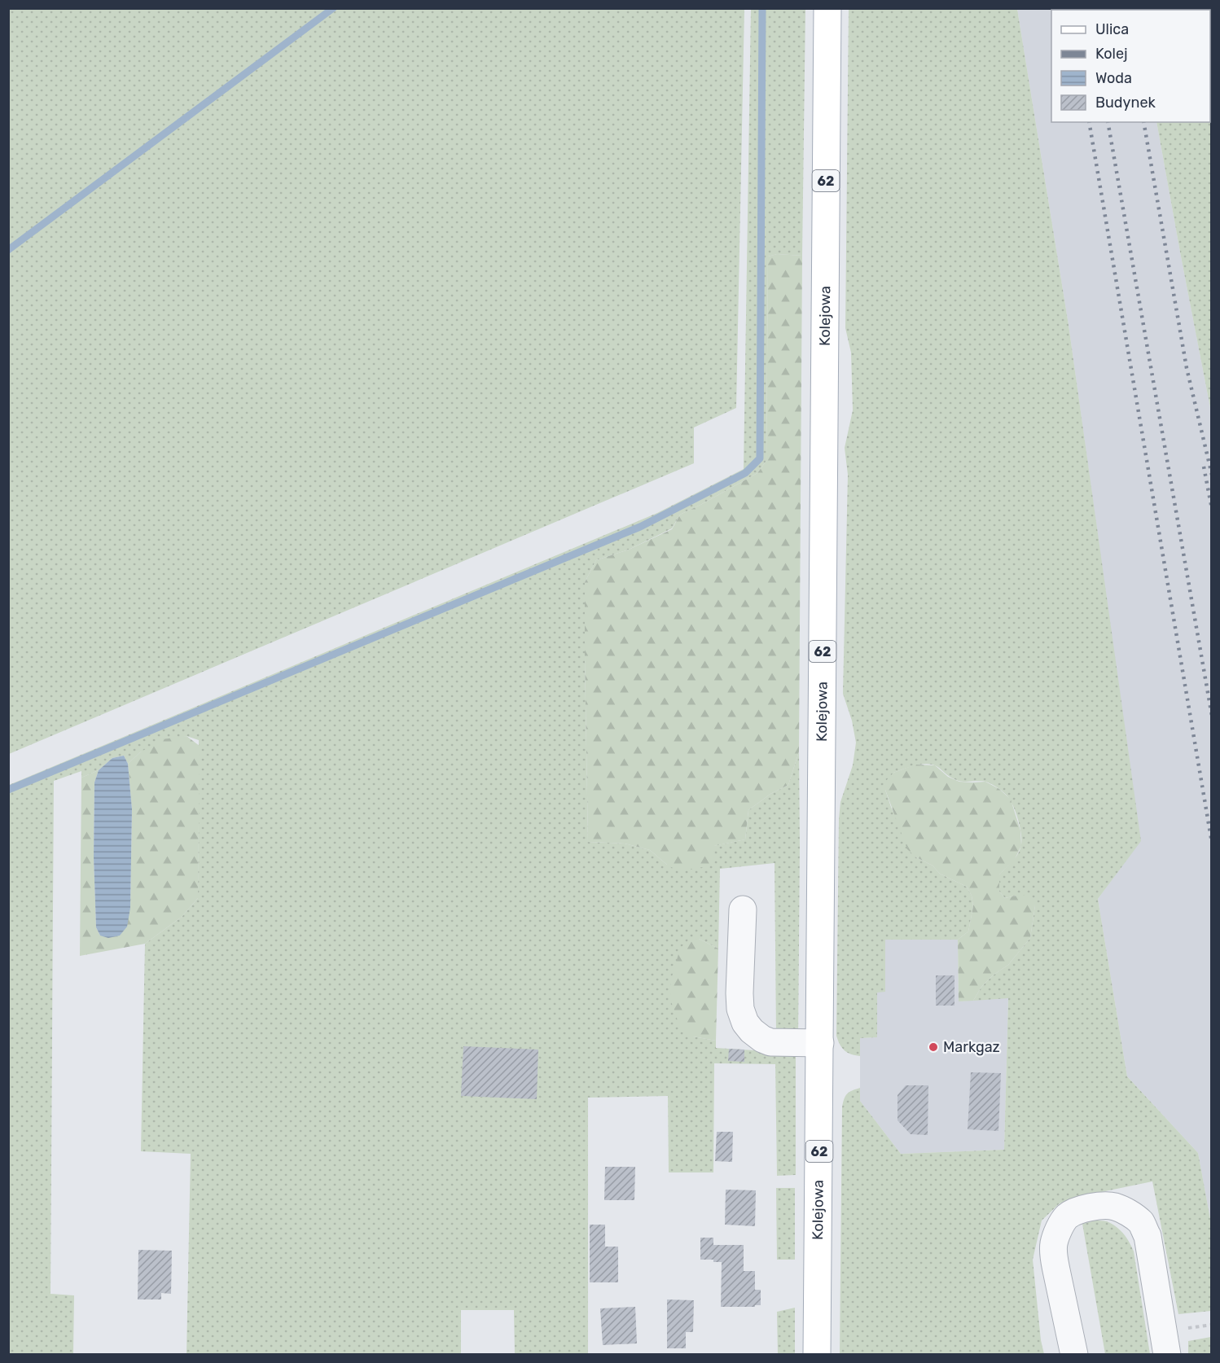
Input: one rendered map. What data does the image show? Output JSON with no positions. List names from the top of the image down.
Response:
{
  "streets": {
    "main road": ["62", "Kolejowa"]
  },
  "places": ["Markgaz"],
  "legend": [
    "Ulica",
    "Kolej",
    "Woda",
    "Budynek"
  ]
}
